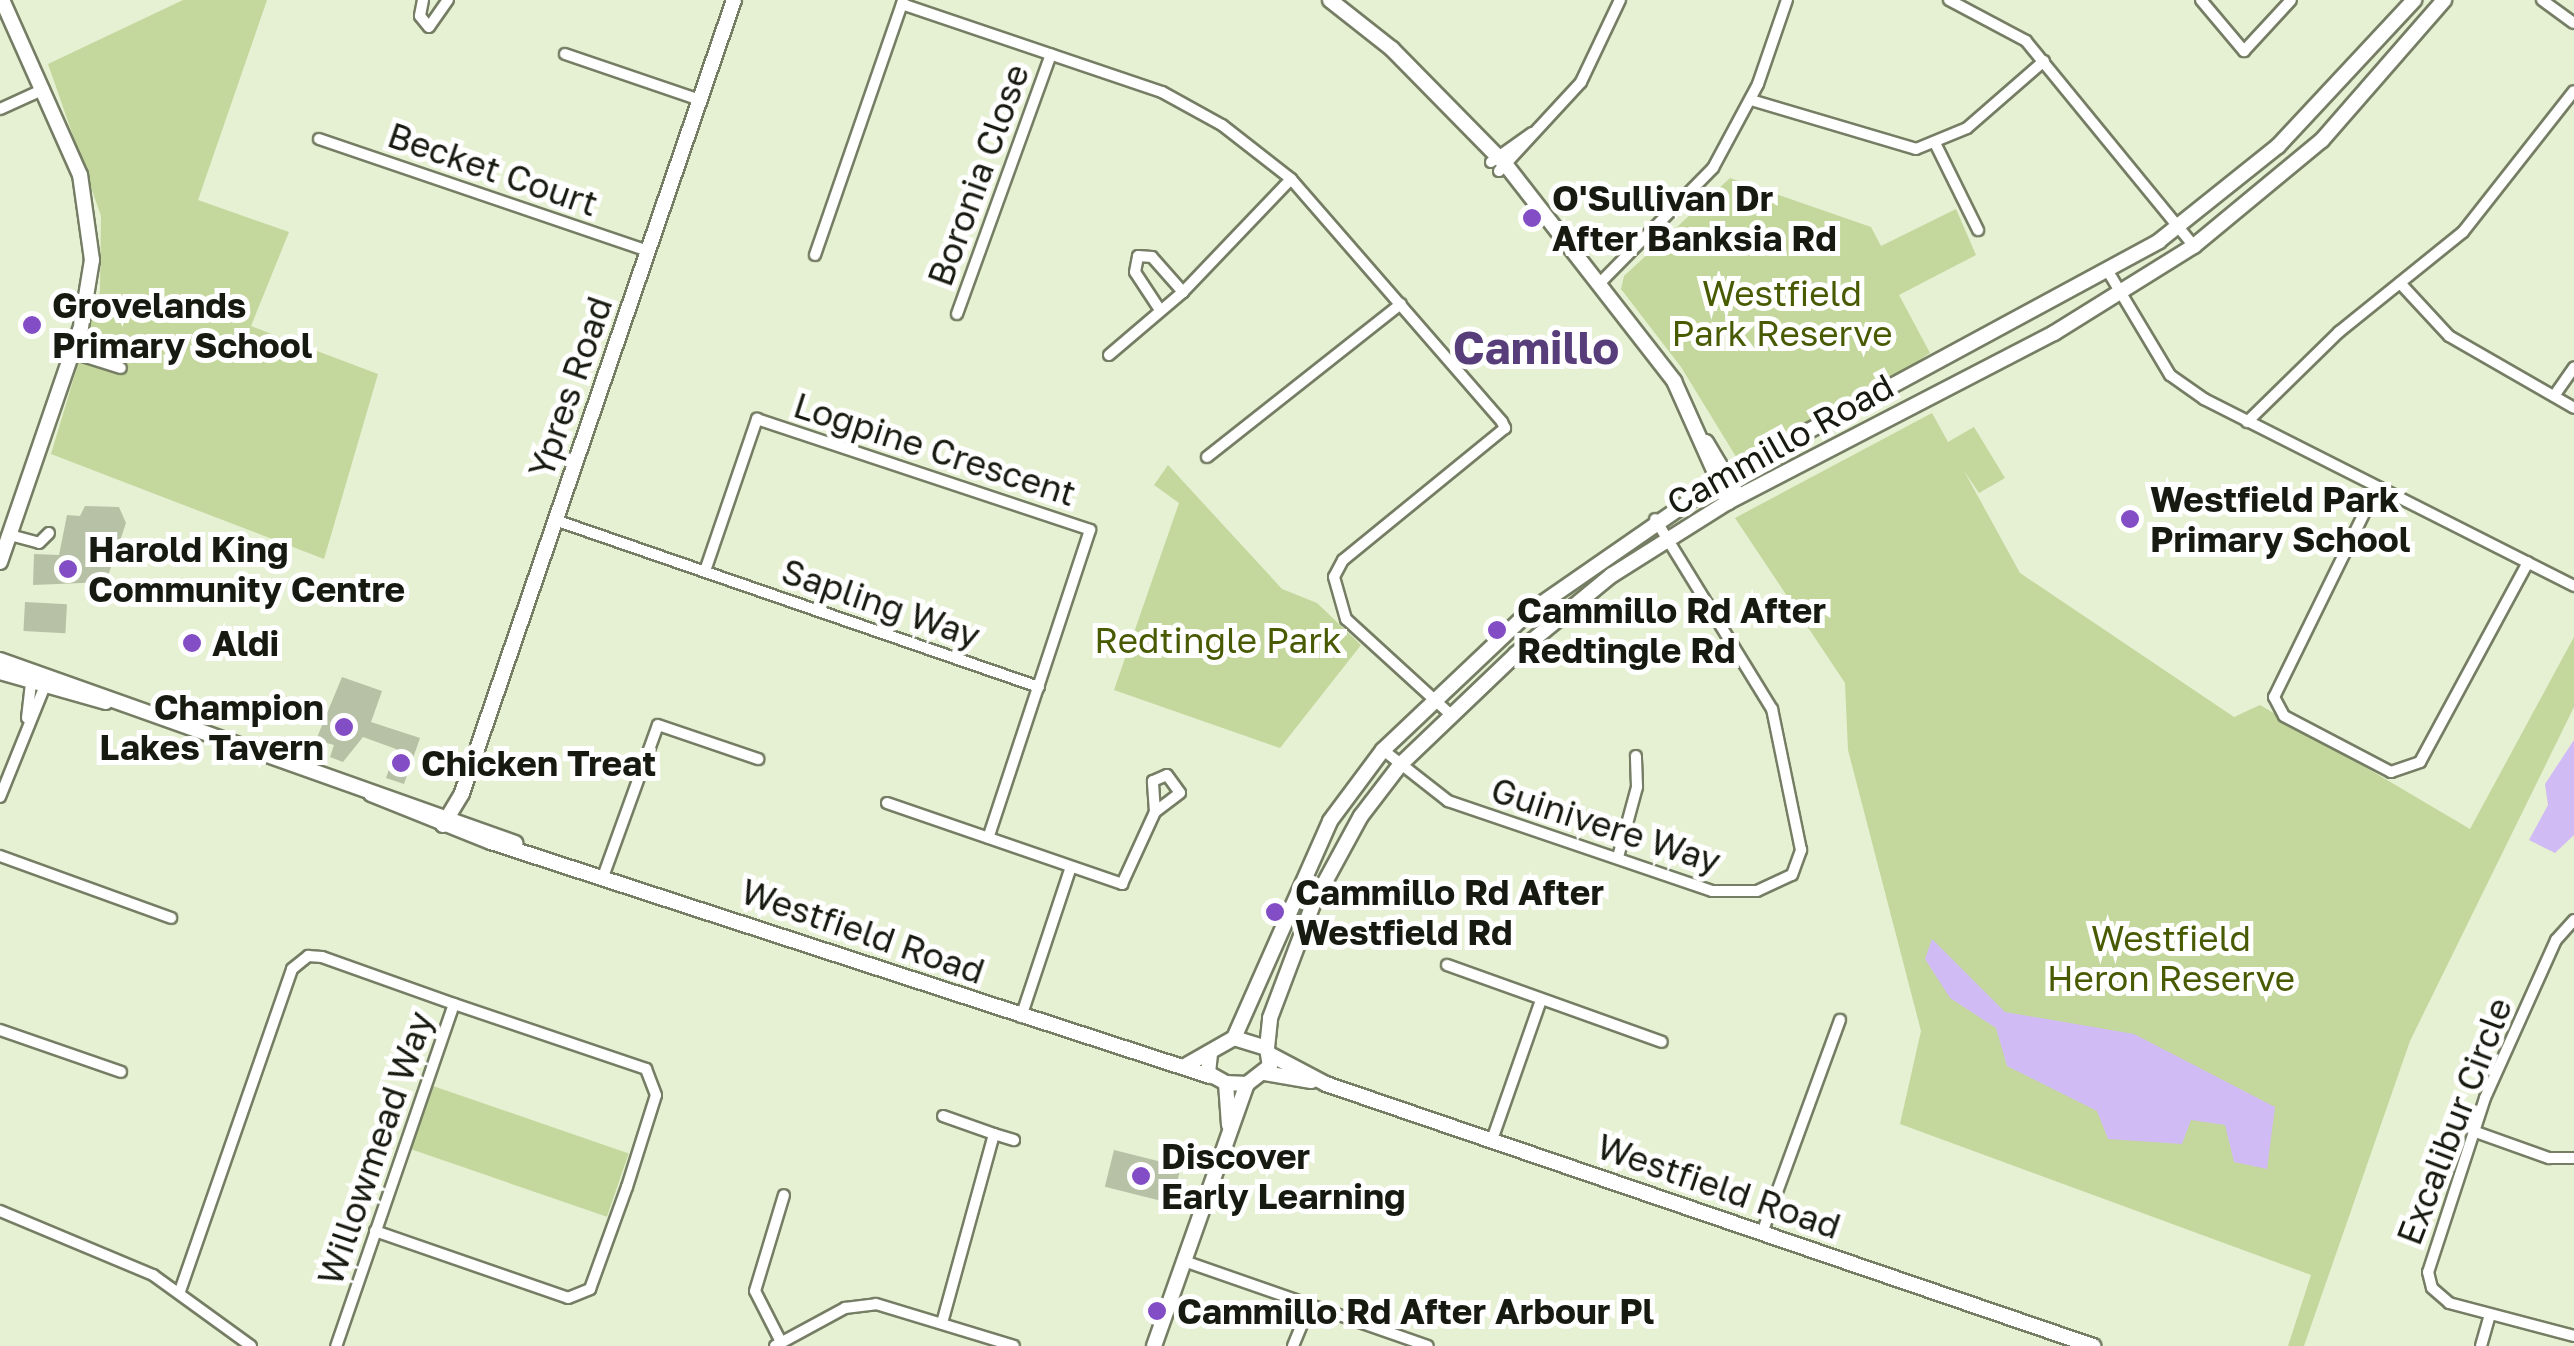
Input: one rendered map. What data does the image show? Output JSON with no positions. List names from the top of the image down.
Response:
{
  "streets": {
    "main road": ["Ypres Road", "Cammillo Road", "Westfield Road"],
    "street": [
      "Becket Court",
      "Boronia Close",
      "Logpine Crescent",
      "Sapling Way",
      "Guinivere Way",
      "Excalibur Circle",
      "Willowmead Way"
    ]
  },
  "crossings": [
    ["Becket Court", "Ypres Road"],
    ["Ypres Road", "Sapling Way"],
    ["Ypres Road", "Westfield Road"],
    ["Cammillo Road", "Guinivere Way"],
    ["Cammillo Road", "Westfield Road"],
    ["Logpine Crescent", "Sapling Way"]
  ],
  "districts": ["Camillo"],
  "parks": ["Westfield Park Reserve", "Redtingle Park", "Westfield Heron Reserve"],
  "places": [
    "O'Sullivan Dr After Banksia Rd",
    "Grovelands Primary School",
    "Westfield Park Primary School",
    "Harold King Community Centre",
    "Cammillo Rd After Redtingle Rd",
    "Aldi",
    "Champion Lakes Tavern",
    "Chicken Treat",
    "Cammillo Rd After Westfield Rd",
    "Discover Early Learning",
    "Cammillo Rd After Arbour Pl"
  ]
}
